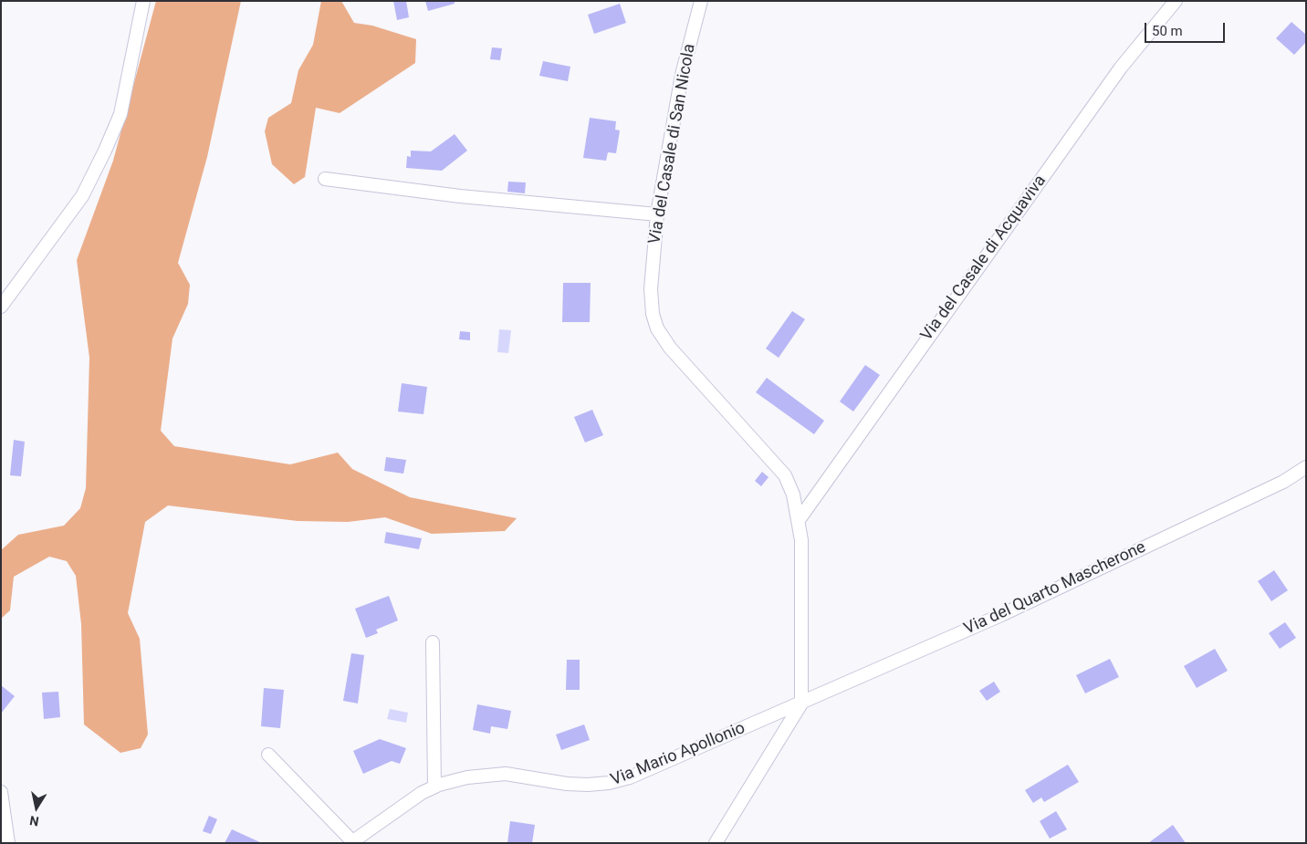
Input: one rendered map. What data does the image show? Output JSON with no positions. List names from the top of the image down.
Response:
{
  "streets": {
    "street": [
      "Via del Casale di San Nicola",
      "Via del Casale di Acquaviva",
      "Via del Quarto Mascherone",
      "Via Mario Apollonio"
    ]
  },
  "crossings": [
    ["Via del Casale di San Nicola", "Via del Casale di Acquaviva"],
    ["Via del Casale di San Nicola", "Via del Quarto Mascherone"],
    ["Via del Casale di San Nicola", "Via Mario Apollonio"],
    ["Via del Quarto Mascherone", "Via Mario Apollonio"]
  ],
  "scale_bar": "50 m",
  "north": "bottom"
}
